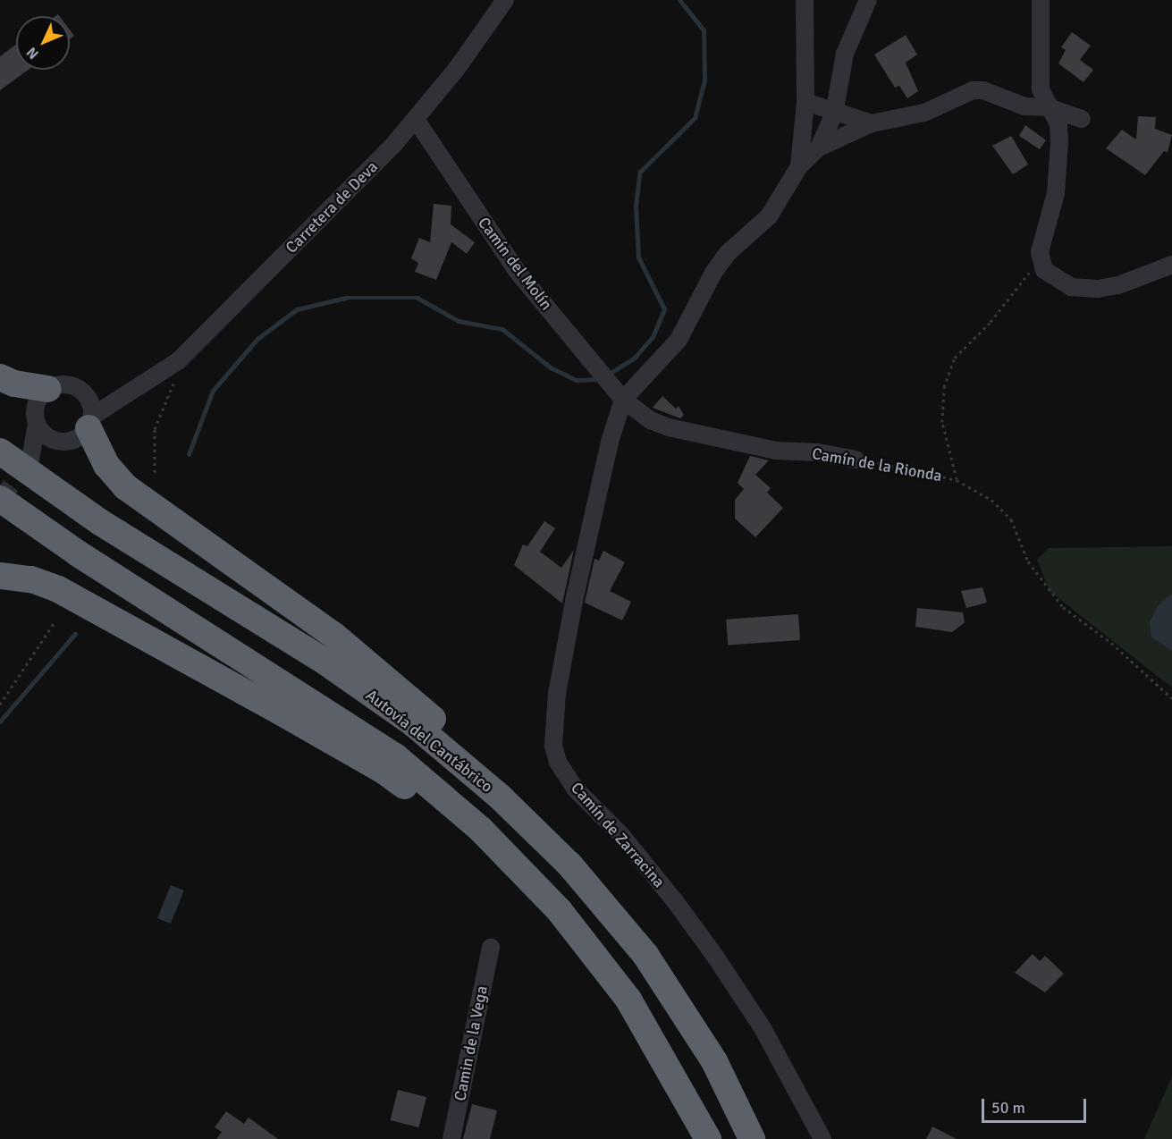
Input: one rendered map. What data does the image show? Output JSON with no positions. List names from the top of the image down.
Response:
{
  "streets": {
    "highway": ["Autovía del Cantábrico"],
    "street": [
      "Carretera de Deva",
      "Camín del Molín",
      "Camín de la Rionda",
      "Camín de Zarracina",
      "Camin de la Vega"
    ]
  },
  "crossings": [
    ["Carretera de Deva", "Camín del Molín"],
    ["Camín del Molín", "Camín de la Rionda"],
    ["Camín del Molín", "Camín de Zarracina"],
    ["Camín de la Rionda", "Camín de Zarracina"]
  ],
  "scale_bar": "50 m",
  "north": "bottom left"
}
